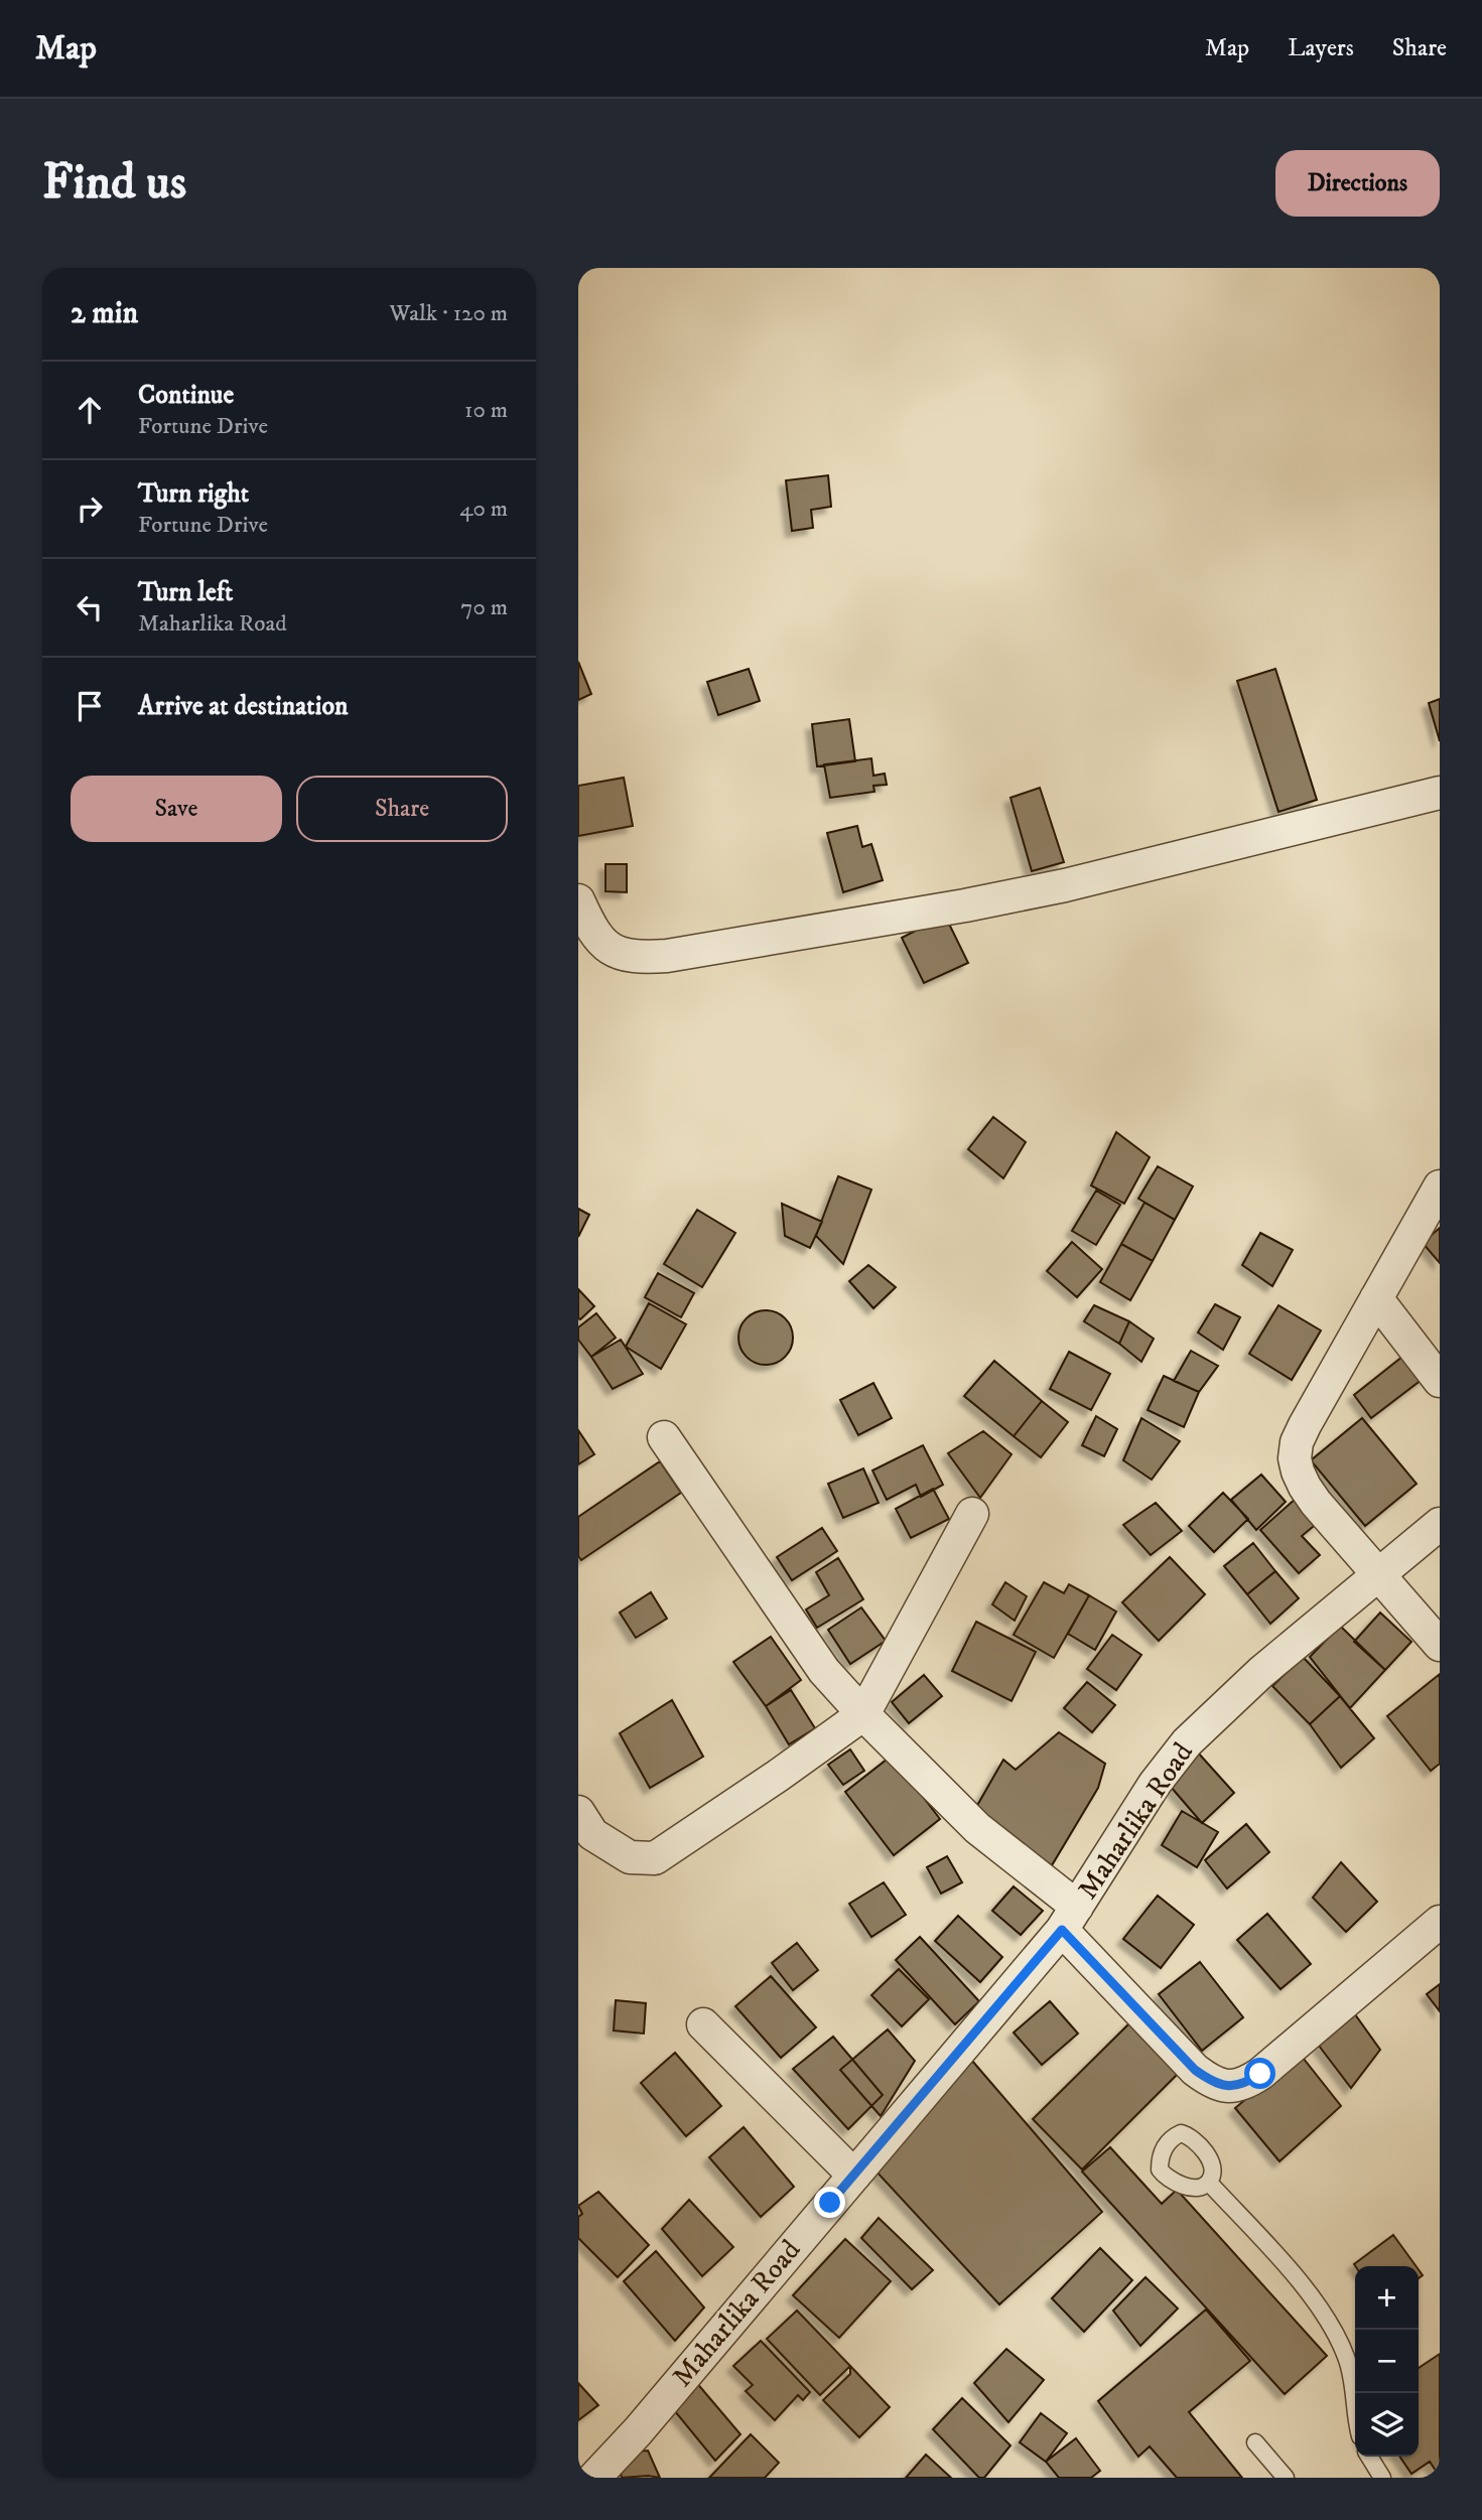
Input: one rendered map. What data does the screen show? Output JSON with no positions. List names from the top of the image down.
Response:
{
  "streets": {
    "street": ["Maharlika Road"]
  },
  "page": {
    "header": "Map",
    "nav": ["Map", "Layers", "Share"],
    "buttons": [
      "Directions",
      ["Save", "Share"]
    ],
    "title": "Find us",
    "heading": ["2 min", "Walk · 120 m"],
    "list": [
      ["Continue", "Fortune Drive", "10 m"],
      ["Turn right", "Fortune Drive", "40 m"],
      ["Turn left", "Maharlika Road", "70 m"],
      "Arrive at destination"
    ],
    "map_buttons": ["+", "−"]
  }
}
